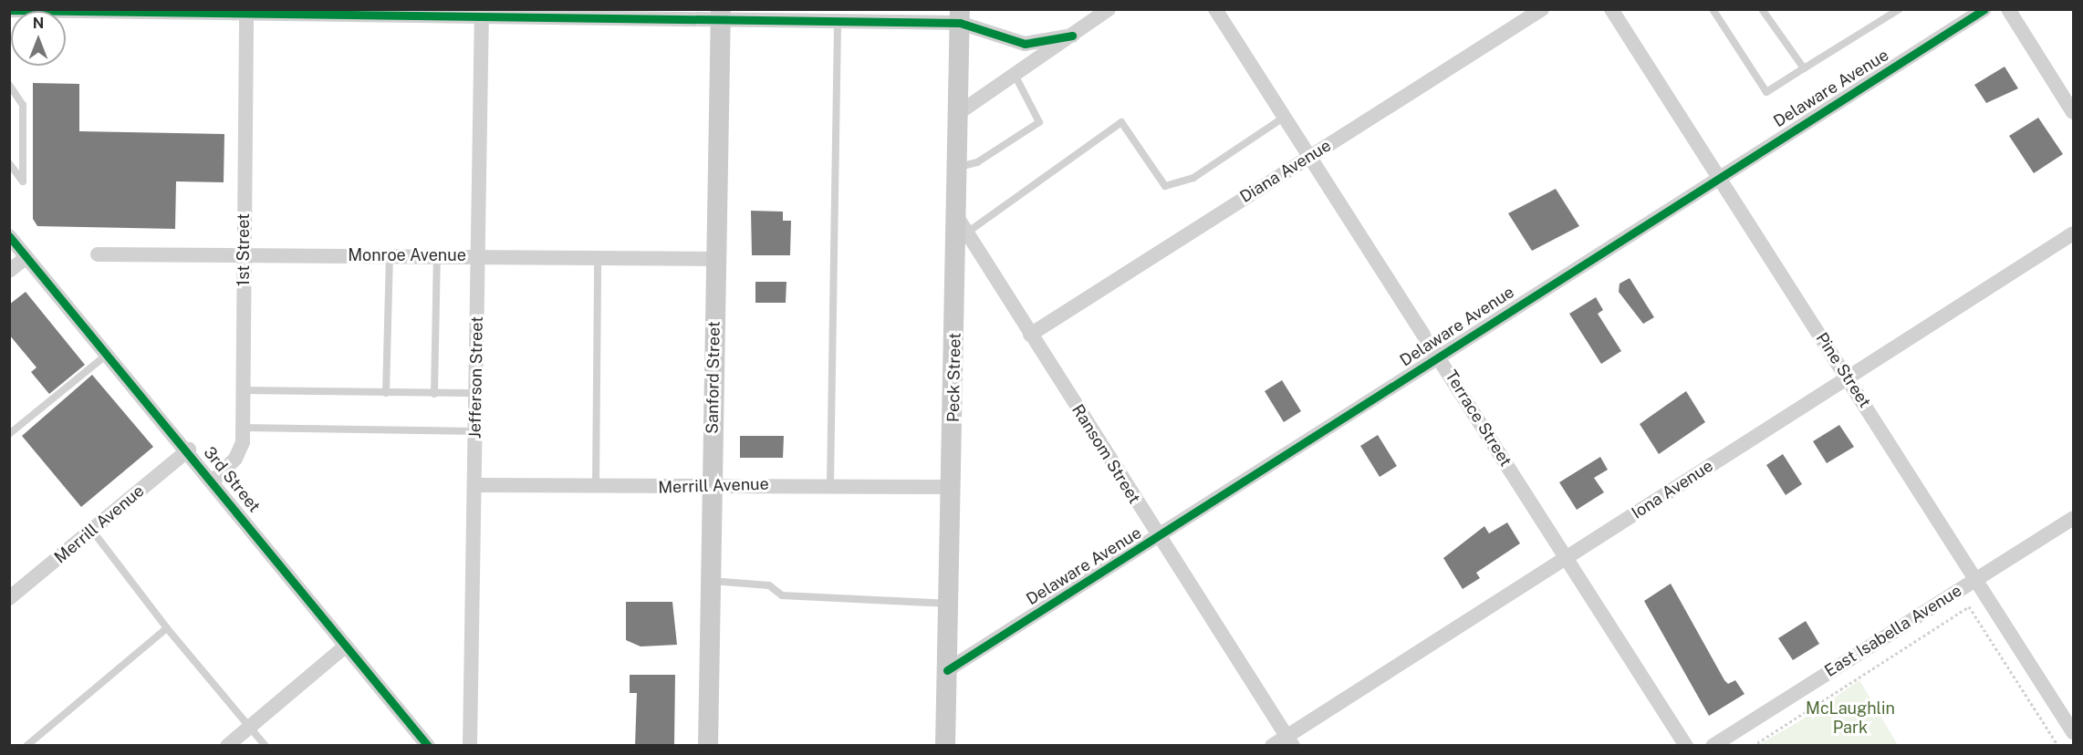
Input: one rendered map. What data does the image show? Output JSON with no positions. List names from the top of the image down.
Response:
{
  "streets": {
    "street": [
      "Delaware Avenue",
      "Diana Avenue",
      "1st Street",
      "Monroe Avenue",
      "Pine Street",
      "Jefferson Street",
      "Sanford Street",
      "Peck Street",
      "Terrace Street",
      "Ransom Street",
      "3rd Street",
      "Merrill Avenue",
      "Iona Avenue",
      "East Isabella Avenue"
    ]
  },
  "crossings": [
    ["Delaware Avenue", "Pine Street"],
    ["Delaware Avenue", "Peck Street"],
    ["Delaware Avenue", "Terrace Street"],
    ["Delaware Avenue", "Ransom Street"],
    ["Diana Avenue", "Terrace Street"],
    ["Diana Avenue", "Ransom Street"],
    ["1st Street", "Monroe Avenue"],
    ["1st Street", "3rd Street"],
    ["Monroe Avenue", "Jefferson Street"],
    ["Monroe Avenue", "Sanford Street"],
    ["Pine Street", "Iona Avenue"],
    ["Pine Street", "East Isabella Avenue"],
    ["Jefferson Street", "Merrill Avenue"],
    ["Sanford Street", "Merrill Avenue"],
    ["Peck Street", "Ransom Street"],
    ["Peck Street", "Merrill Avenue"],
    ["Terrace Street", "Iona Avenue"],
    ["Ransom Street", "Iona Avenue"],
    ["3rd Street", "Merrill Avenue"]
  ],
  "parks": ["McLaughlin Park"],
  "north": "top"
}
